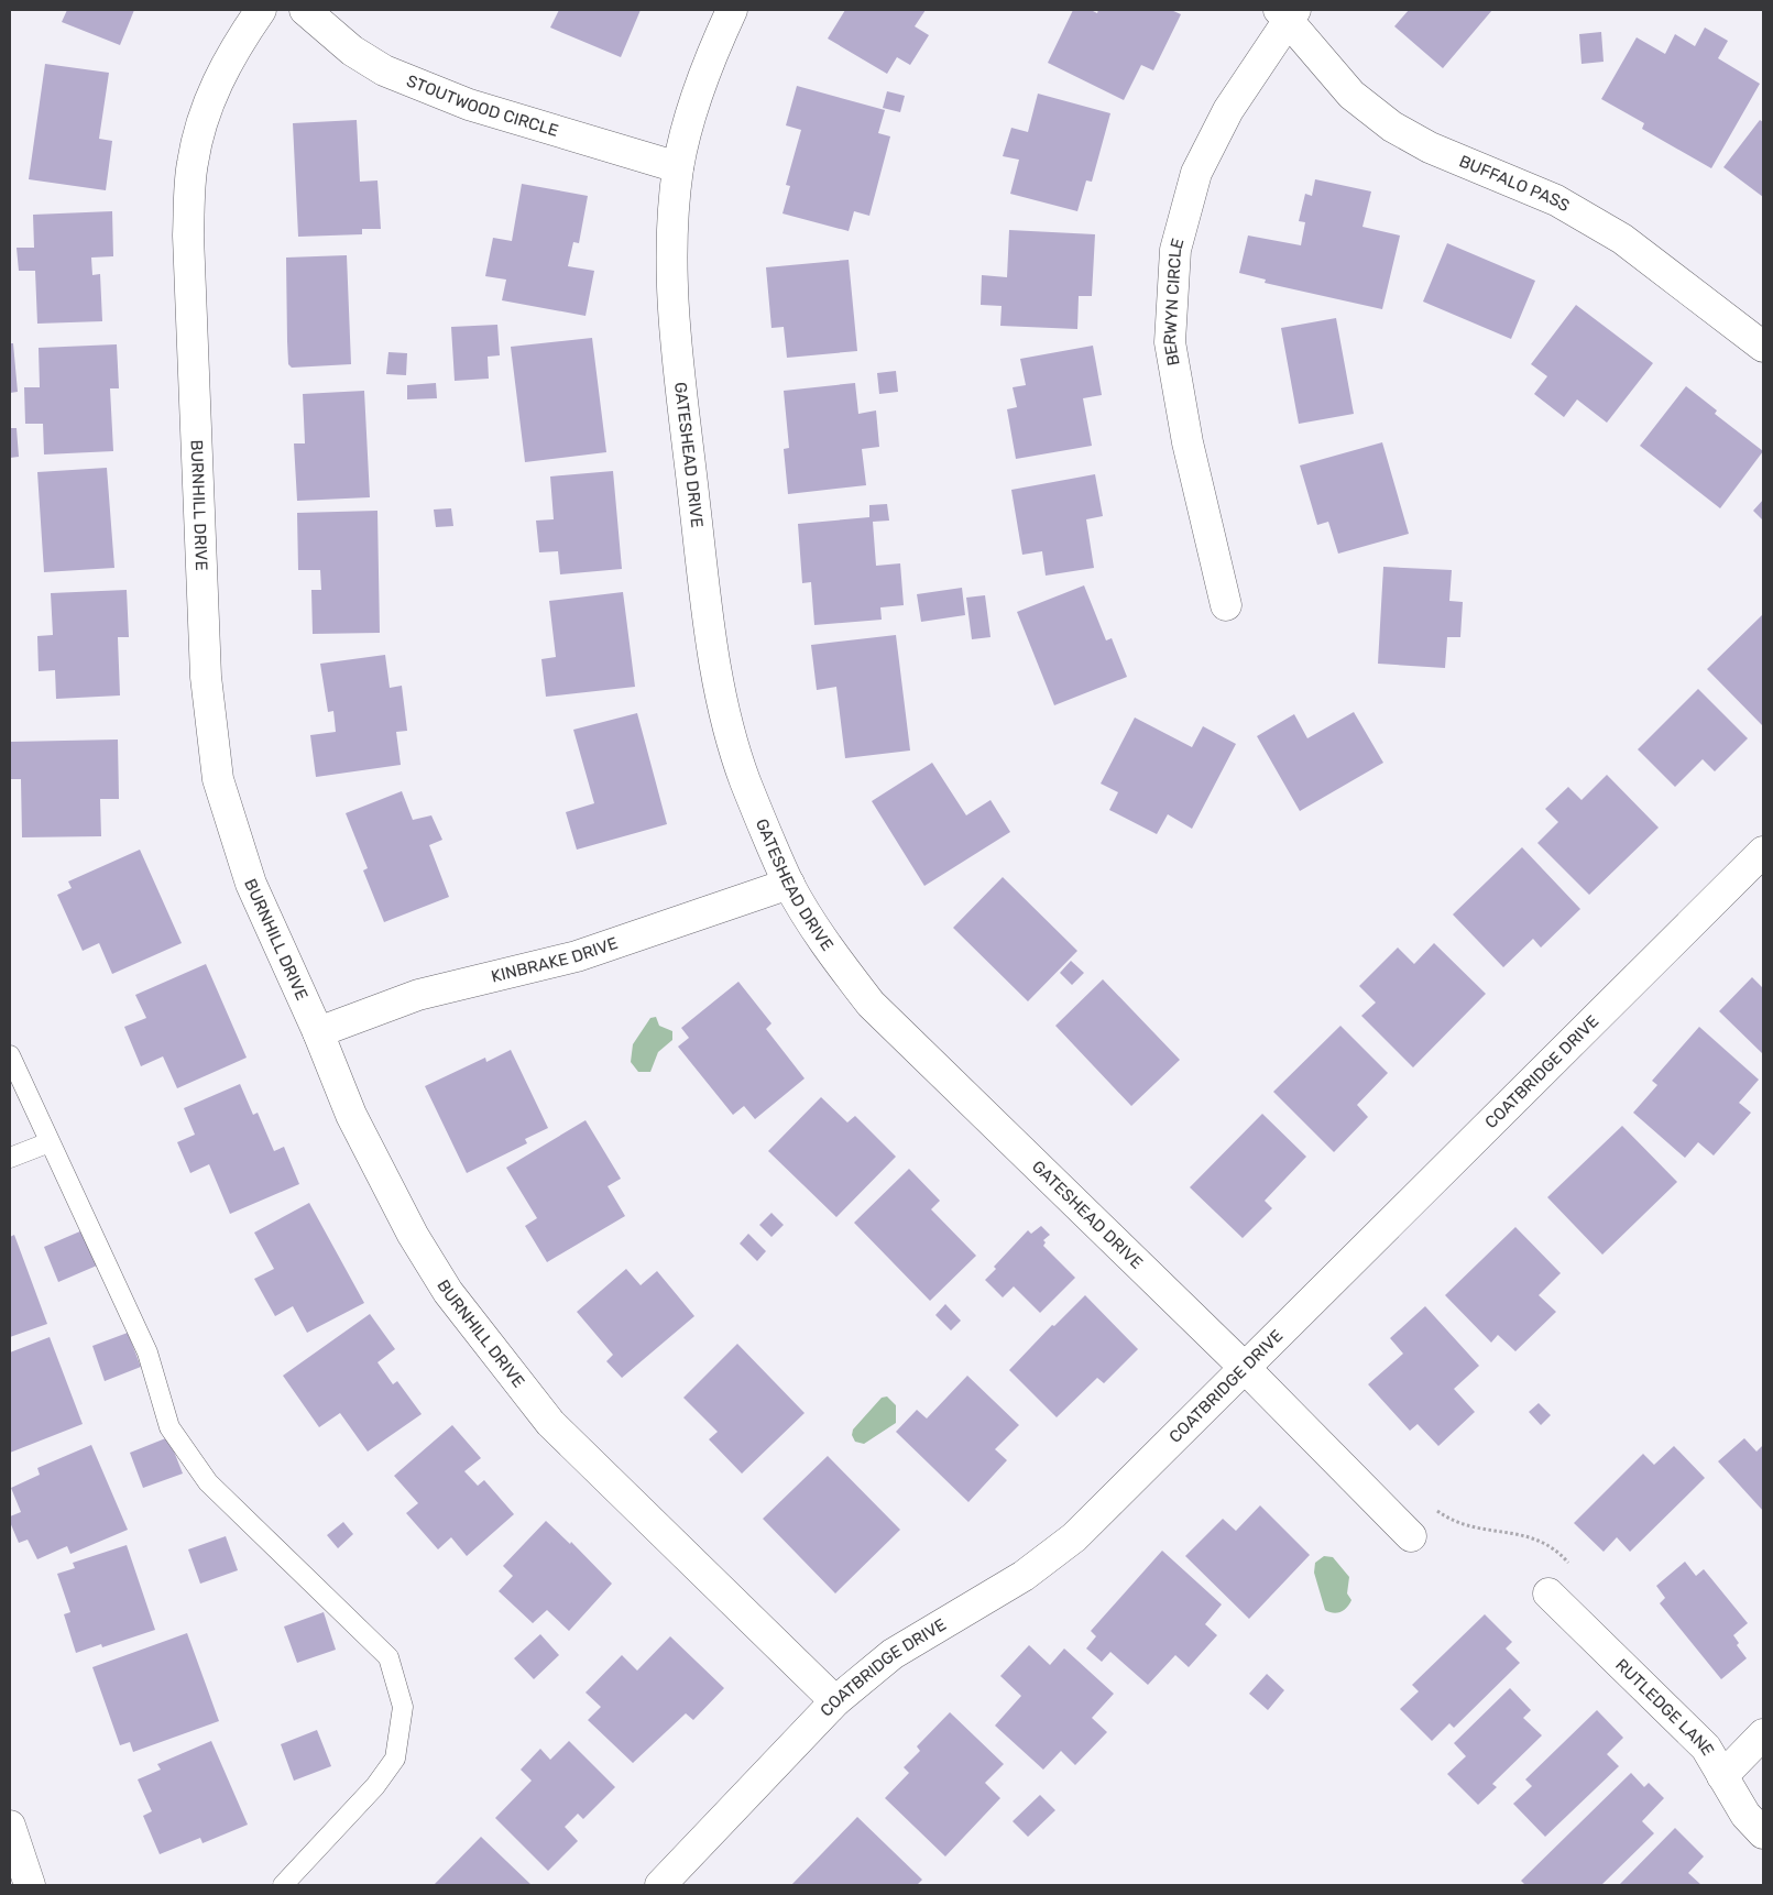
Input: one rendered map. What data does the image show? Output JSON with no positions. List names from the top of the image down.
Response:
{
  "streets": {
    "street": [
      "STOUTWOOD CIRCLE",
      "BUFFALO PASS",
      "BERWYN CIRCLE",
      "GATESHEAD DRIVE",
      "BURNHILL DRIVE",
      "KINBRAKE DRIVE",
      "COATBRIDGE DRIVE",
      "RUTLEDGE LANE"
    ]
  },
  "crossings": [
    ["STOUTWOOD CIRCLE", "GATESHEAD DRIVE"],
    ["BUFFALO PASS", "BERWYN CIRCLE"],
    ["GATESHEAD DRIVE", "KINBRAKE DRIVE"],
    ["GATESHEAD DRIVE", "COATBRIDGE DRIVE"],
    ["BURNHILL DRIVE", "KINBRAKE DRIVE"],
    ["BURNHILL DRIVE", "COATBRIDGE DRIVE"]
  ]
}
